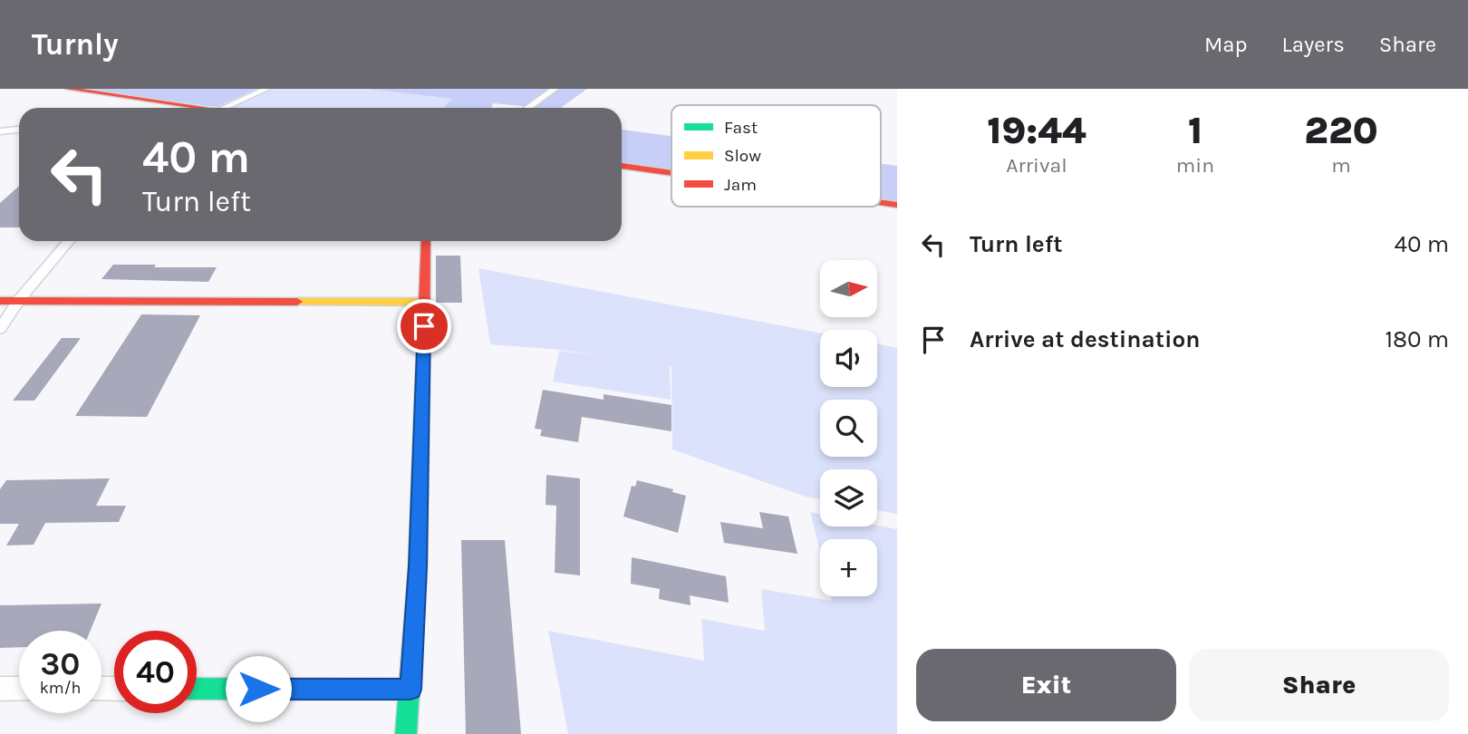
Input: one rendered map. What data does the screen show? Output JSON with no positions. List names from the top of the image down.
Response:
{
  "legend": ["Fast", "Slow", "Jam"],
  "north": "right",
  "page": {
    "header": "Turnly",
    "nav": ["Map", "Layers", "Share"],
    "eta": [
      "19:44",
      "Arrival",
      "1",
      "min",
      "220",
      "m"
    ],
    "turn": ["40 m", "Turn left"],
    "list": [
      {
        "name": "Turn left",
        "value": "40 m"
      },
      {
        "name": "Arrive at destination",
        "value": "180 m"
      }
    ],
    "map_buttons": "+",
    "speed": "30 km/h",
    "limit": "40",
    "buttons": ["Exit", "Share"]
  }
}
